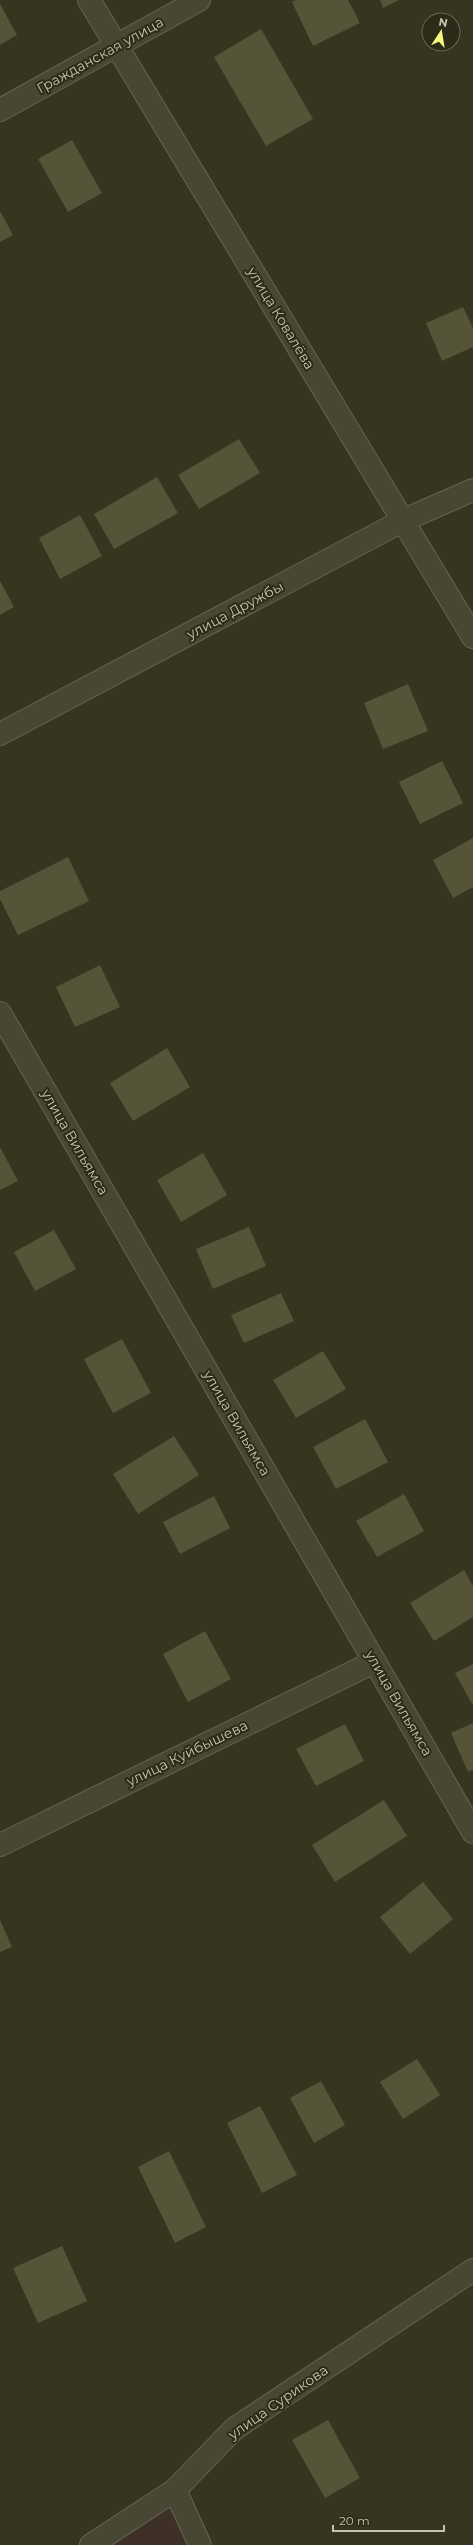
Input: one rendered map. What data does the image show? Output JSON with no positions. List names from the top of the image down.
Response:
{
  "streets": {
    "street": [
      "Гражданская улица",
      "улица Ковалёва",
      "улица Дружбы",
      "улица Вильямса",
      "улица Куйбышева",
      "улица Сурикова"
    ]
  },
  "crossings": [
    ["Гражданская улица", "улица Ковалёва"],
    ["улица Ковалёва", "улица Дружбы"],
    ["улица Вильямса", "улица Куйбышева"]
  ],
  "scale_bar": "20 m",
  "north": "top"
}
